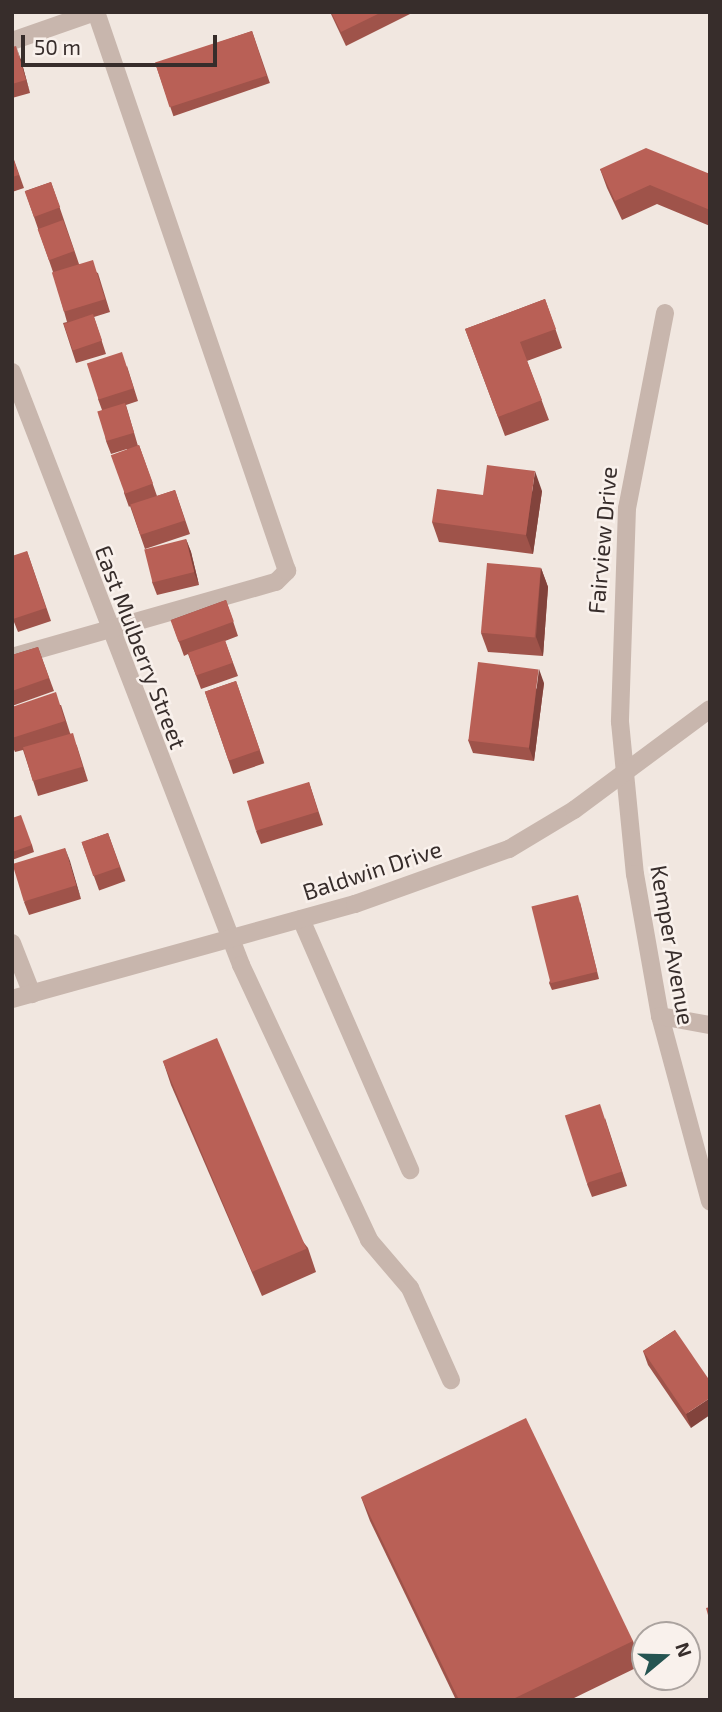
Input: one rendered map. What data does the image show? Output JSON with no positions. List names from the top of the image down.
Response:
{
  "streets": {
    "street": [
      "Fairview Drive",
      "East Mulberry Street",
      "Baldwin Drive",
      "Kemper Avenue"
    ]
  },
  "crossings": [
    ["Fairview Drive", "Baldwin Drive"],
    ["Fairview Drive", "Kemper Avenue"],
    ["East Mulberry Street", "Baldwin Drive"],
    ["Baldwin Drive", "Kemper Avenue"]
  ],
  "scale_bar": "50 m",
  "north": "right"
}
